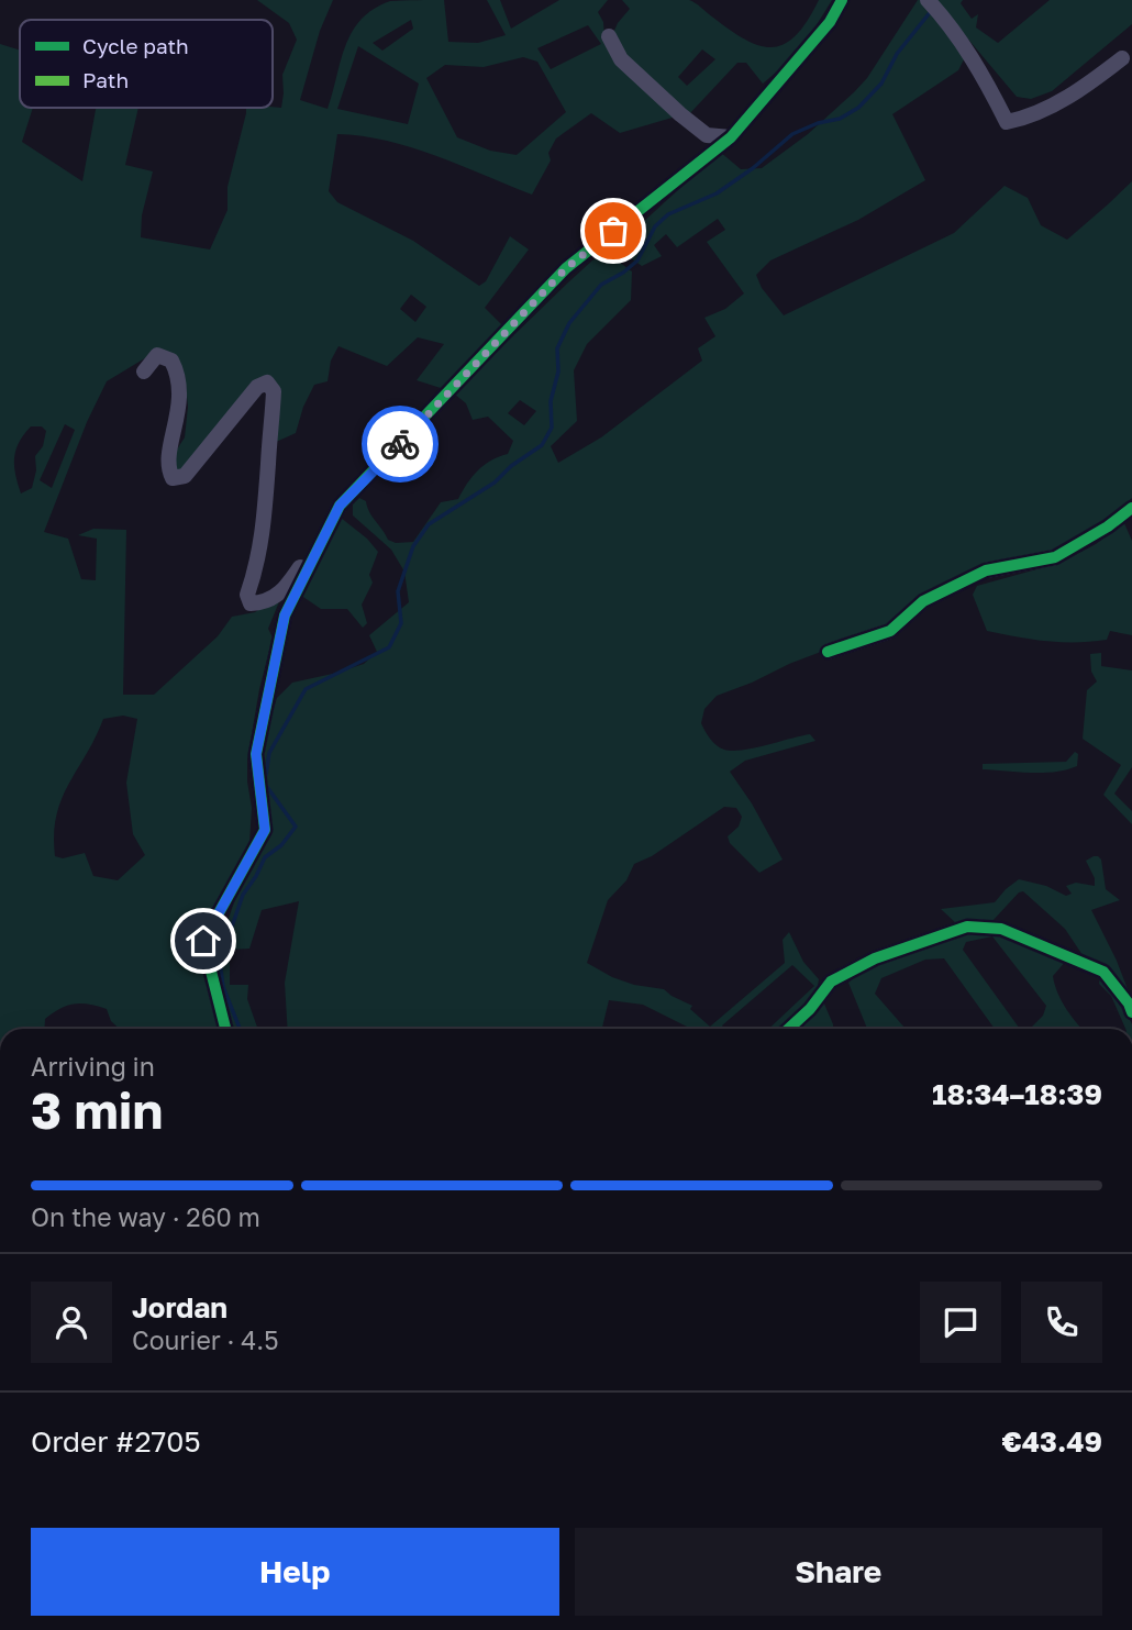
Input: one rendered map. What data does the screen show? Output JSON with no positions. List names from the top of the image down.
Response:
{
  "legend": ["Cycle path", "Path"],
  "page": {
    "heading": ["3 min", "Arriving in", "18:34–18:39"],
    "panel": [
      "Jordan",
      "Courier · 4.5",
      "Order #2705",
      "€43.49"
    ],
    "bar": "On the way · 260 m",
    "buttons": ["Help", "Share"]
  }
}
